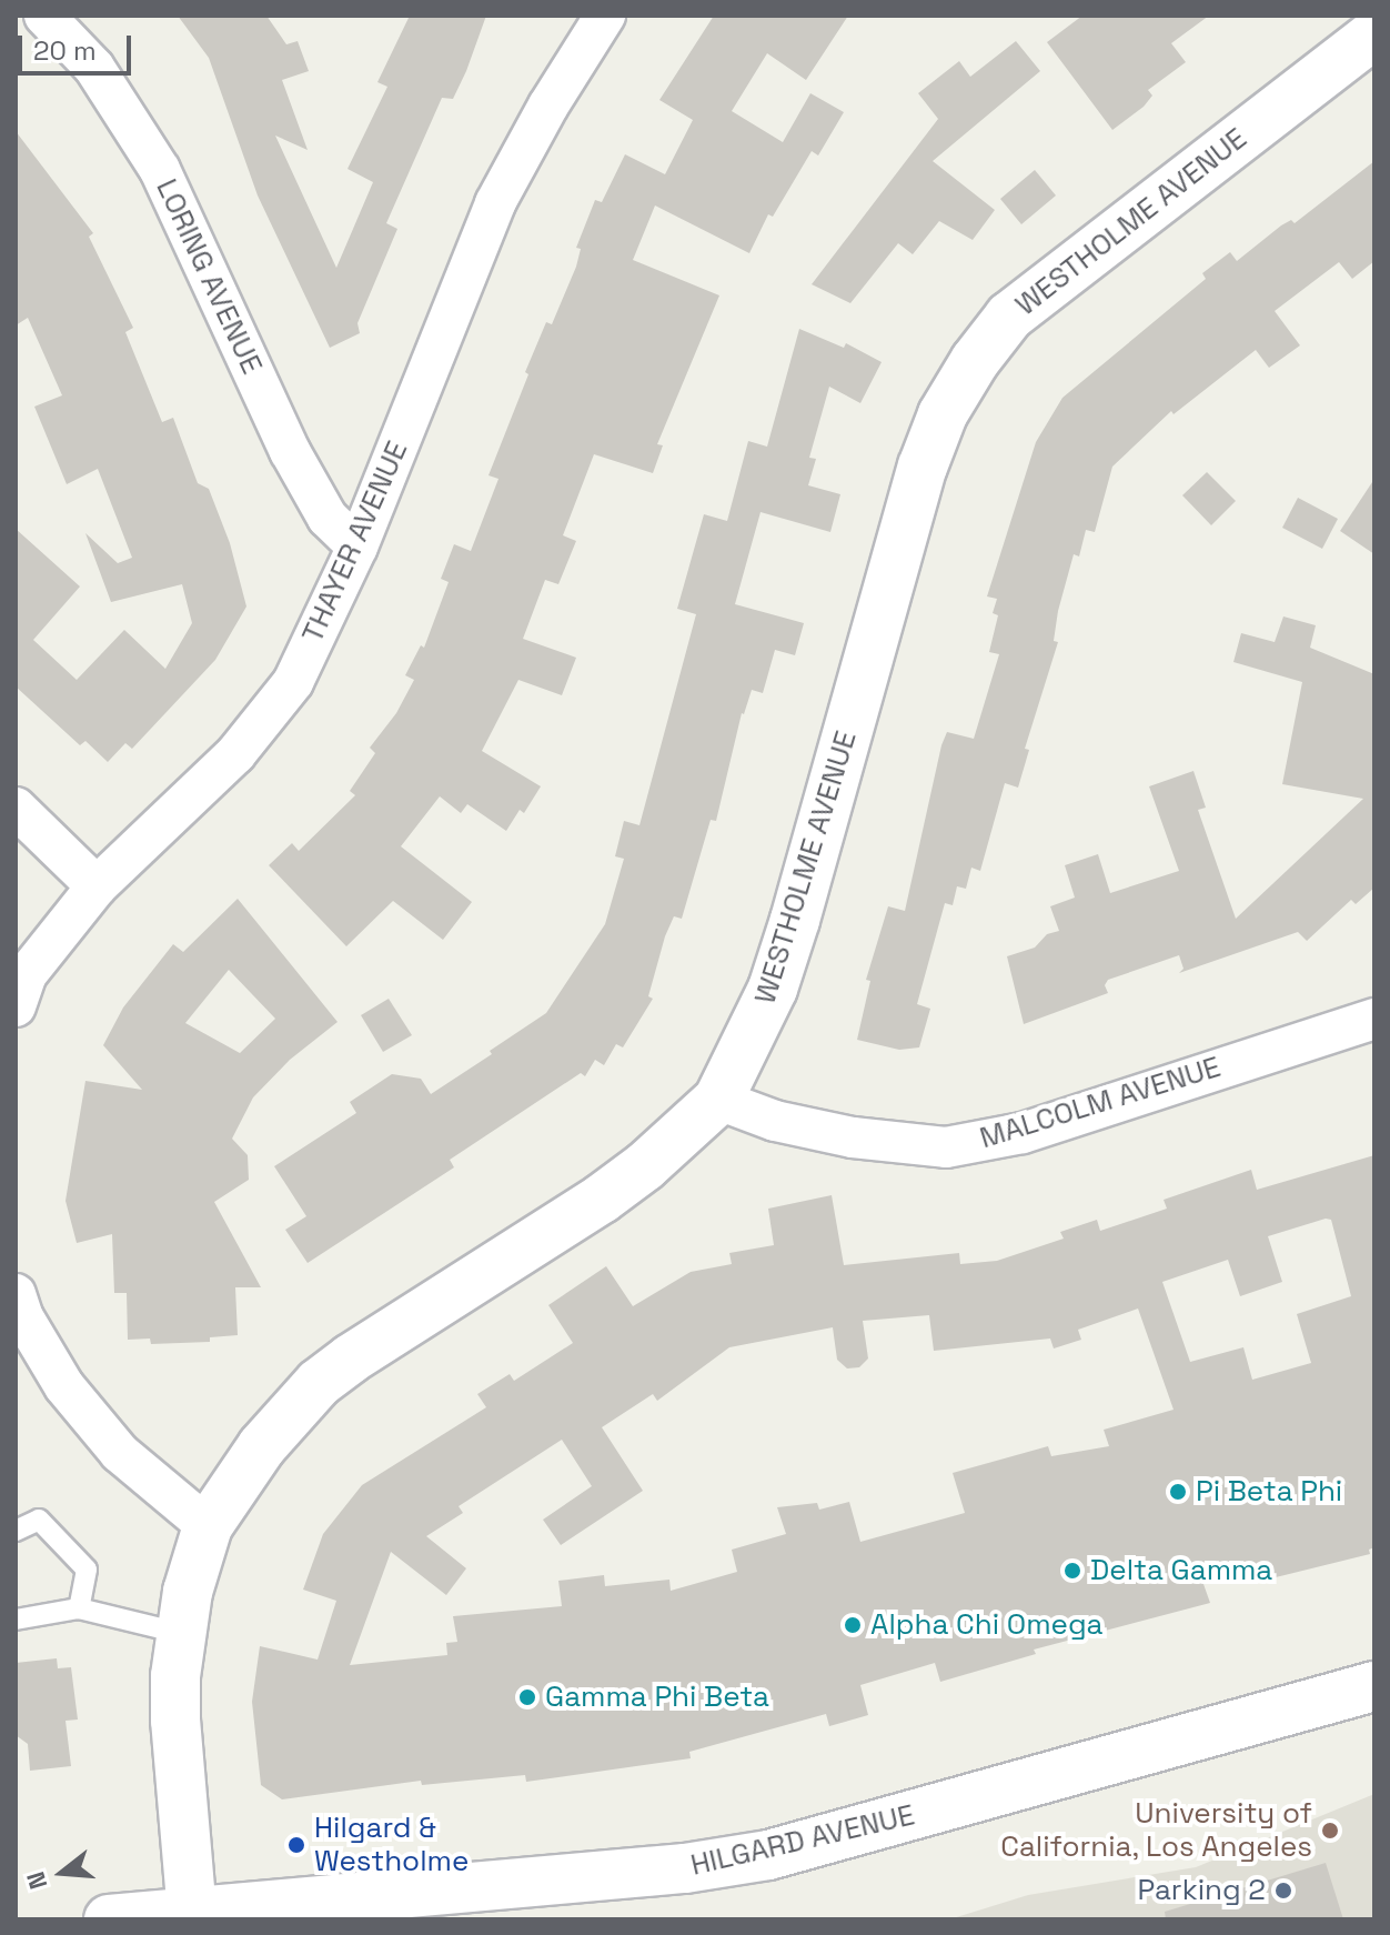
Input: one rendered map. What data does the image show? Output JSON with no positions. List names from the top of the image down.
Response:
{
  "streets": {
    "street": [
      "WESTHOLME AVENUE",
      "LORING AVENUE",
      "THAYER AVENUE",
      "MALCOLM AVENUE",
      "HILGARD AVENUE"
    ]
  },
  "crossings": [
    ["WESTHOLME AVENUE", "MALCOLM AVENUE"],
    ["WESTHOLME AVENUE", "HILGARD AVENUE"],
    ["LORING AVENUE", "THAYER AVENUE"]
  ],
  "places": [
    "Pi Beta Phi",
    "Delta Gamma",
    "Alpha Chi Omega",
    "Gamma Phi Beta",
    "University of California, Los Angeles",
    "Hilgard & Westholme",
    "Parking 2"
  ],
  "scale_bar": "20 m",
  "north": "left"
}
